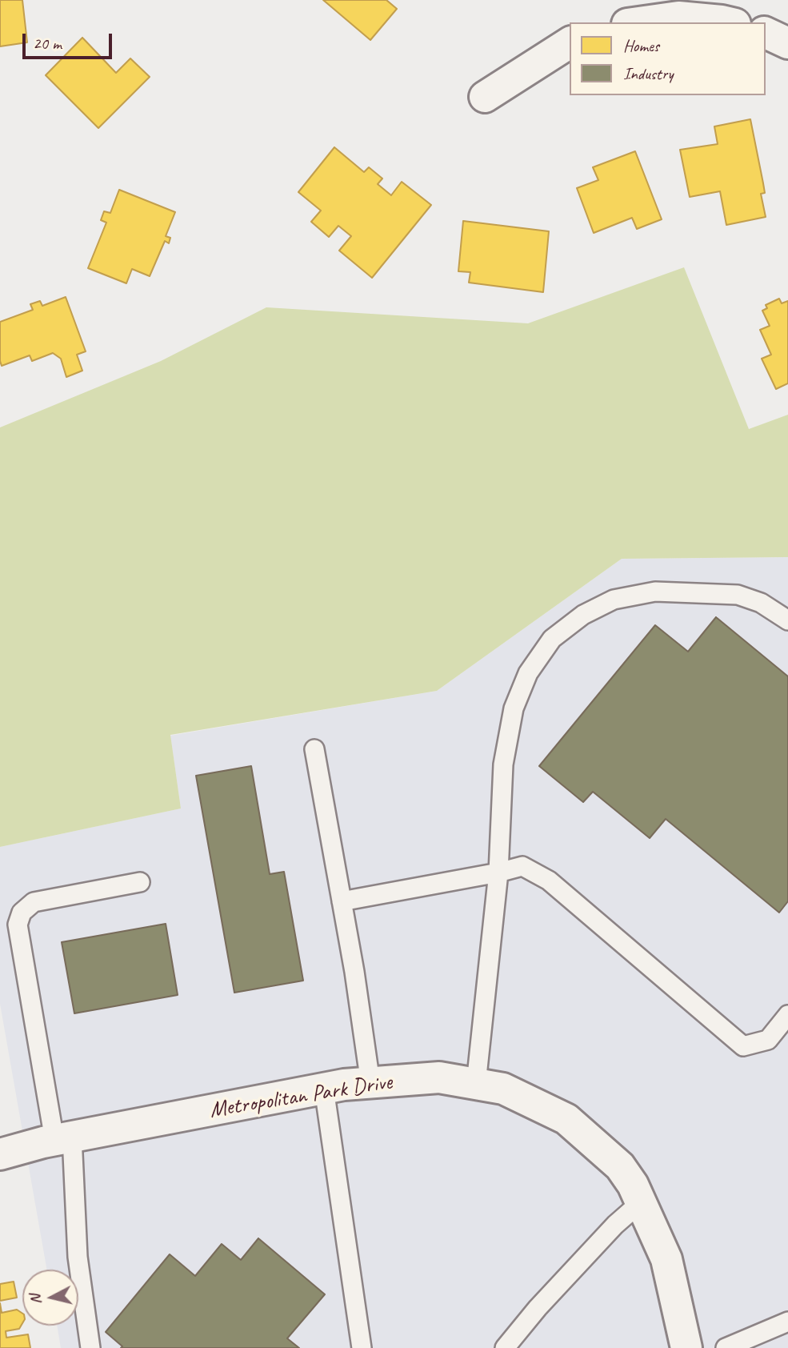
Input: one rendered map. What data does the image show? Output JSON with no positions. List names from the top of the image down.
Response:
{
  "streets": {
    "street": ["Metropolitan Park Drive"]
  },
  "legend": ["Homes", "Industry"],
  "scale_bar": "20 m",
  "north": "left"
}
